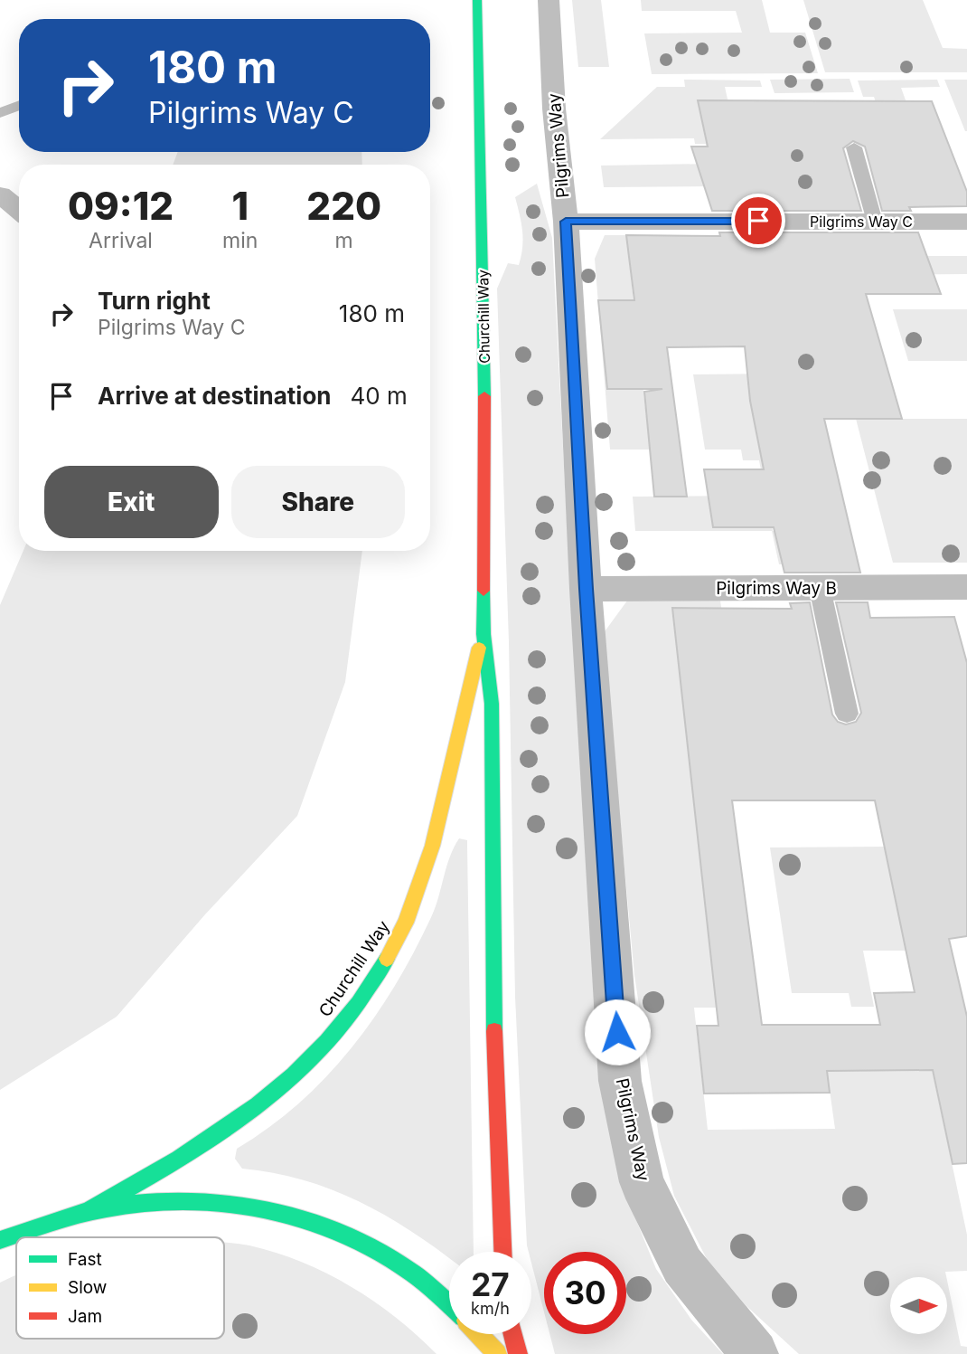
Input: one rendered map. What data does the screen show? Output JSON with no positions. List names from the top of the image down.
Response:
{
  "streets": {
    "main road": ["Churchill Way"],
    "street": ["Pilgrims Way", "Pilgrims Way C", "Pilgrims Way B"]
  },
  "crossings": [
    ["Pilgrims Way", "Pilgrims Way C"],
    ["Pilgrims Way", "Pilgrims Way B"]
  ],
  "legend": ["Fast", "Slow", "Jam"],
  "north": "right",
  "page": {
    "turn": ["180 m", "Pilgrims Way C"],
    "eta": [
      "09:12",
      "Arrival",
      "1",
      "min",
      "220",
      "m"
    ],
    "list": [
      {
        "name": "Turn right",
        "note": "Pilgrims Way C",
        "value": "180 m"
      },
      {
        "name": "Arrive at destination",
        "value": "40 m"
      }
    ],
    "buttons": ["Exit", "Share"],
    "speed": "27 km/h",
    "limit": "30"
  }
}
